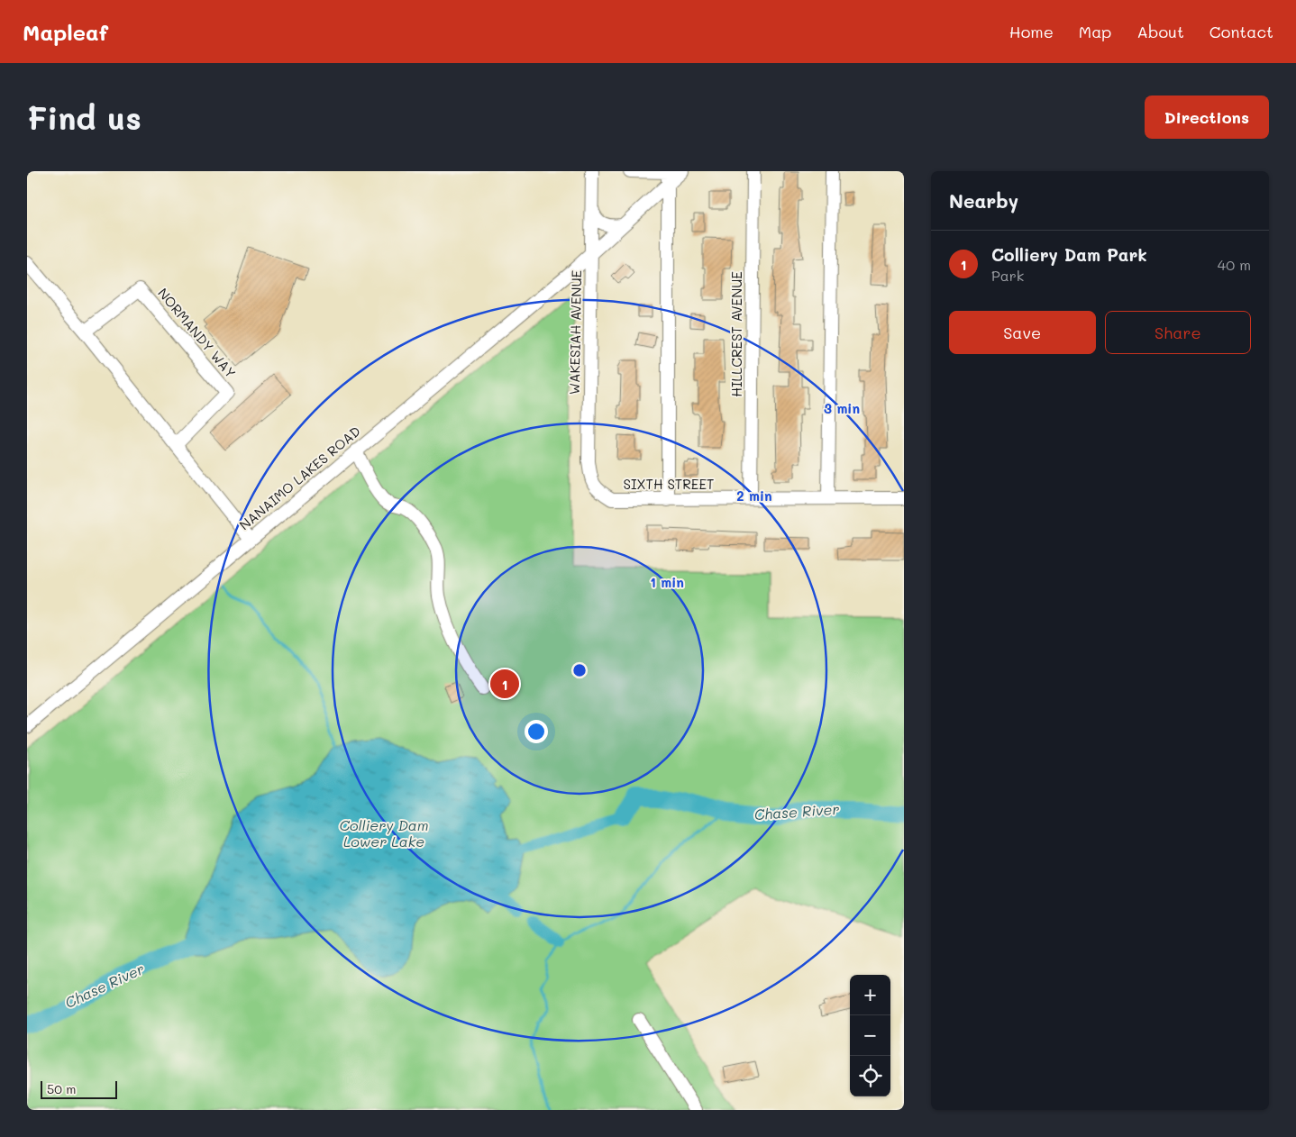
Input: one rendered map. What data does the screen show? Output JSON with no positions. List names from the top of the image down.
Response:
{
  "streets": {
    "street": [
      "WAKESIAH AVENUE",
      "NORMANDY WAY",
      "HILLCREST AVENUE",
      "NANAIMO LAKES ROAD",
      "SIXTH STREET"
    ]
  },
  "crossings": [
    ["WAKESIAH AVENUE", "NANAIMO LAKES ROAD"],
    ["WAKESIAH AVENUE", "SIXTH STREET"],
    ["HILLCREST AVENUE", "SIXTH STREET"]
  ],
  "water": ["Chase River", "Colliery Dam Lower Lake"],
  "scale_bar": "50 m",
  "page": {
    "header": "Mapleaf",
    "nav": [
      "Home",
      "Map",
      "About",
      "Contact"
    ],
    "buttons": [
      "Directions",
      ["Save", "Share"]
    ],
    "title": "Find us",
    "heading": "Nearby",
    "list": [
      {
        "mark": "1",
        "name": "Colliery Dam Park",
        "note": "Park",
        "value": "40 m"
      }
    ],
    "pins": "1",
    "map_buttons": ["+", "−"],
    "scale": "50 m"
  },
  "rings": ["3 min", "2 min", "1 min"]
}
